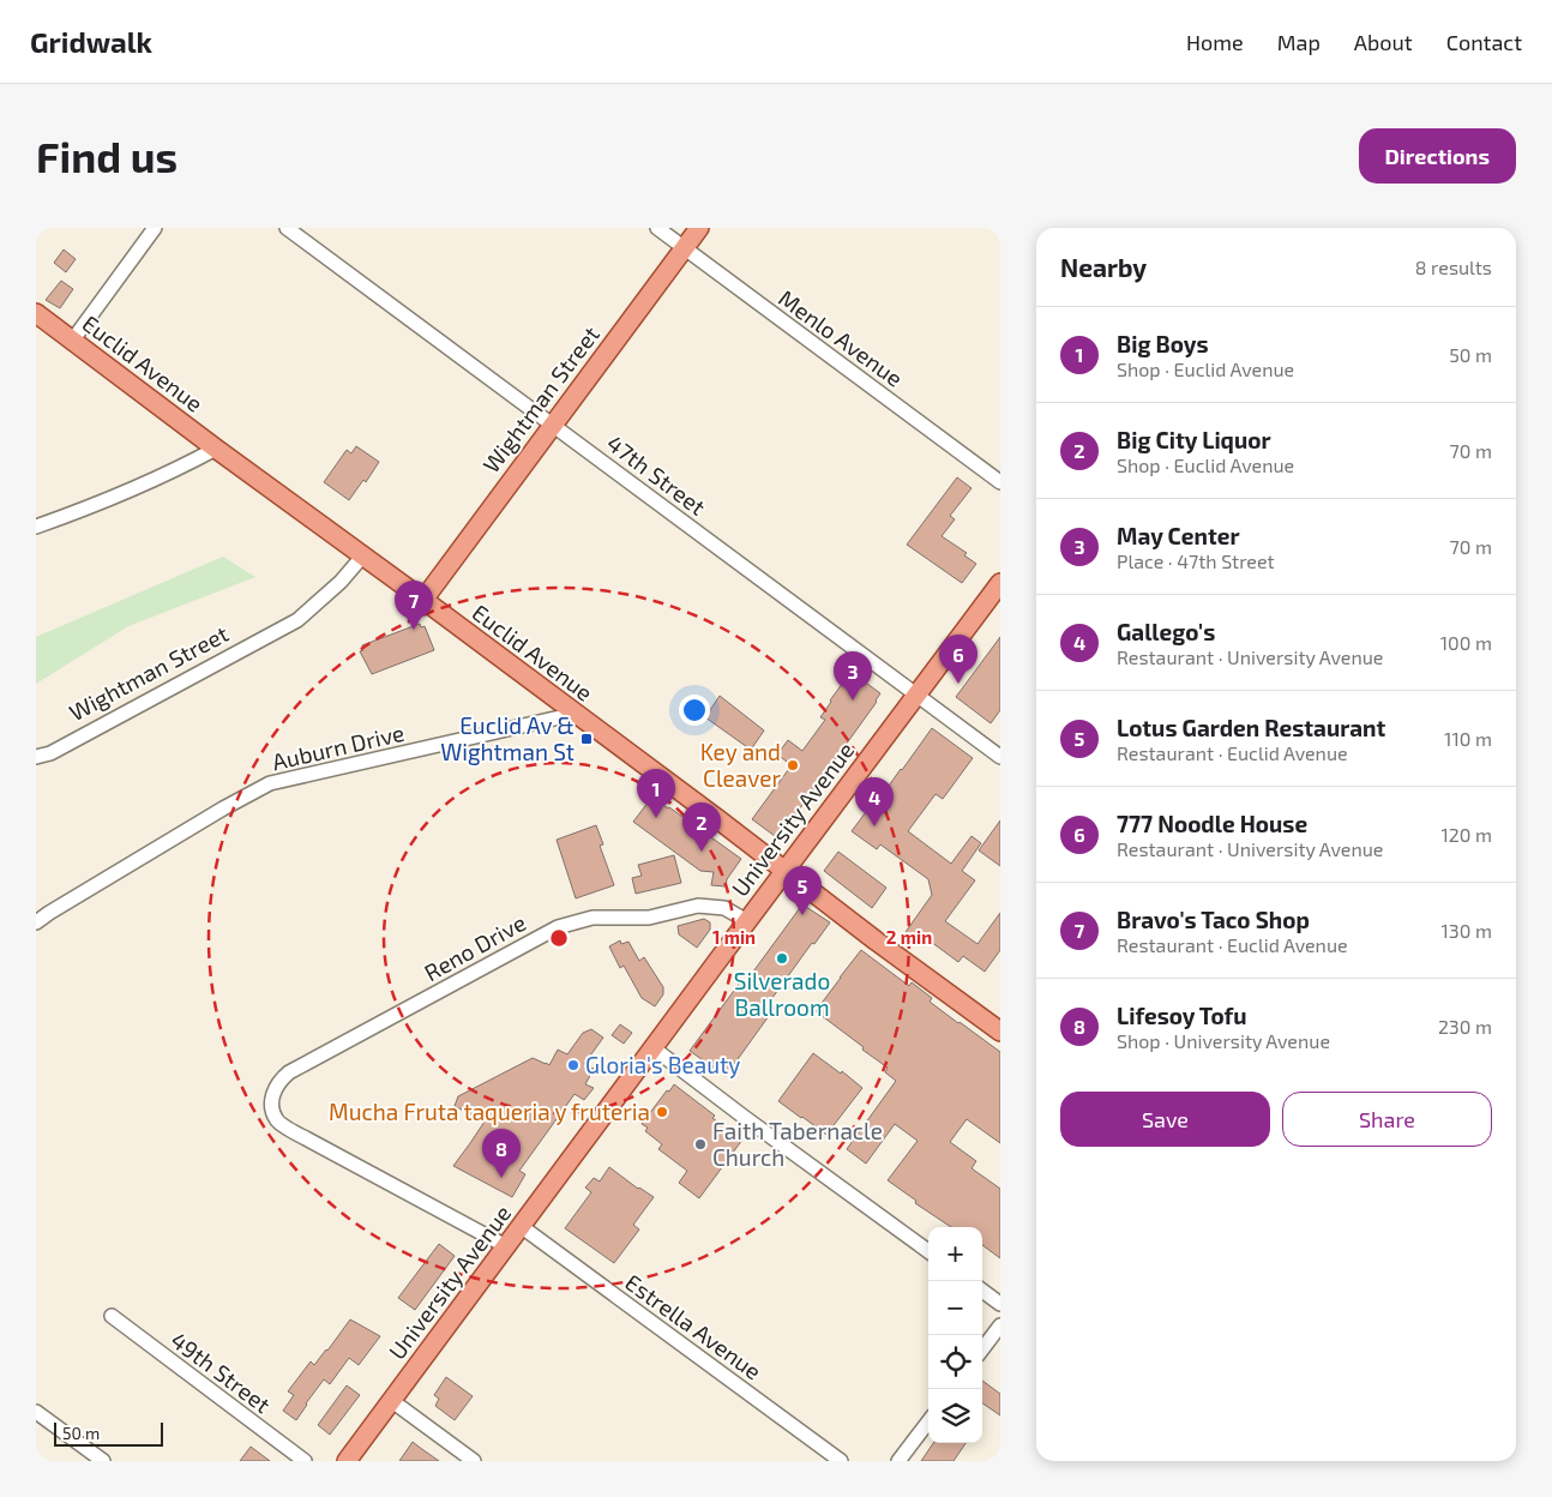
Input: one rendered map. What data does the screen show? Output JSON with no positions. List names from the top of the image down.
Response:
{
  "streets": {
    "main road": ["Euclid Avenue", "Wightman Street", "University Avenue"],
    "street": [
      "Menlo Avenue",
      "47th Street",
      "Auburn Drive",
      "Reno Drive",
      "Estrella Avenue",
      "49th Street"
    ]
  },
  "crossings": [
    ["Menlo Avenue", "Wightman Street"],
    ["Euclid Avenue", "Wightman Street"],
    ["Euclid Avenue", "Auburn Drive"],
    ["Euclid Avenue", "University Avenue"],
    ["Wightman Street", "47th Street"],
    ["47th Street", "University Avenue"],
    ["University Avenue", "Reno Drive"],
    ["University Avenue", "Estrella Avenue"]
  ],
  "places": {
    "transit": ["Euclid Av & Wightman St"],
    "other": [
      "Key and Cleaver",
      "Silverado Ballroom",
      "Gloria's Beauty",
      "Mucha Fruta taqueria y fruteria",
      "Faith Tabernacle Church"
    ]
  },
  "scale_bar": "50 m",
  "page": {
    "header": "Gridwalk",
    "nav": [
      "Home",
      "Map",
      "About",
      "Contact"
    ],
    "buttons": [
      "Directions",
      ["Save", "Share"]
    ],
    "title": "Find us",
    "heading": ["Nearby", "8 results"],
    "list": [
      {
        "mark": "1",
        "name": "Big Boys",
        "note": "Shop · Euclid Avenue",
        "value": "50 m"
      },
      {
        "mark": "2",
        "name": "Big City Liquor",
        "note": "Shop · Euclid Avenue",
        "value": "70 m"
      },
      {
        "mark": "3",
        "name": "May Center",
        "note": "Place · 47th Street",
        "value": "70 m"
      },
      {
        "mark": "4",
        "name": "Gallego's",
        "note": "Restaurant · University Avenue",
        "value": "100 m"
      },
      {
        "mark": "5",
        "name": "Lotus Garden Restaurant",
        "note": "Restaurant · Euclid Avenue",
        "value": "110 m"
      },
      {
        "mark": "6",
        "name": "777 Noodle House",
        "note": "Restaurant · University Avenue",
        "value": "120 m"
      },
      {
        "mark": "7",
        "name": "Bravo's Taco Shop",
        "note": "Restaurant · Euclid Avenue",
        "value": "130 m"
      },
      {
        "mark": "8",
        "name": "Lifesoy Tofu",
        "note": "Shop · University Avenue",
        "value": "230 m"
      }
    ],
    "pins": [
      "7",
      "6",
      "3",
      "1",
      "4",
      "2",
      "5",
      "8"
    ],
    "map_buttons": ["+", "−"],
    "scale": "50 m"
  },
  "rings": ["1 min", "2 min"]
}
